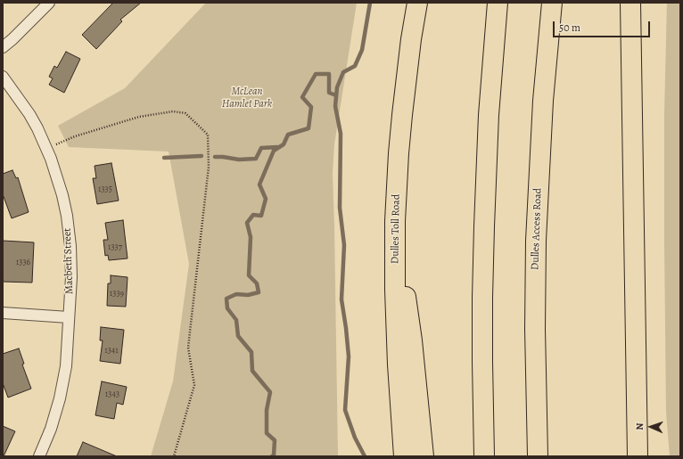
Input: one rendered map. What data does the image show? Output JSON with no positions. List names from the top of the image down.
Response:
{
  "streets": {
    "highway": ["Dulles Toll Road", "Dulles Access Road"],
    "street": ["Macbeth Street"]
  },
  "parks": ["McLean Hamlet Park"],
  "house_numbers": [
    "1335",
    "1337",
    "1336",
    "1339",
    "1341",
    "1343"
  ],
  "scale_bar": "50 m",
  "north": "left"
}
